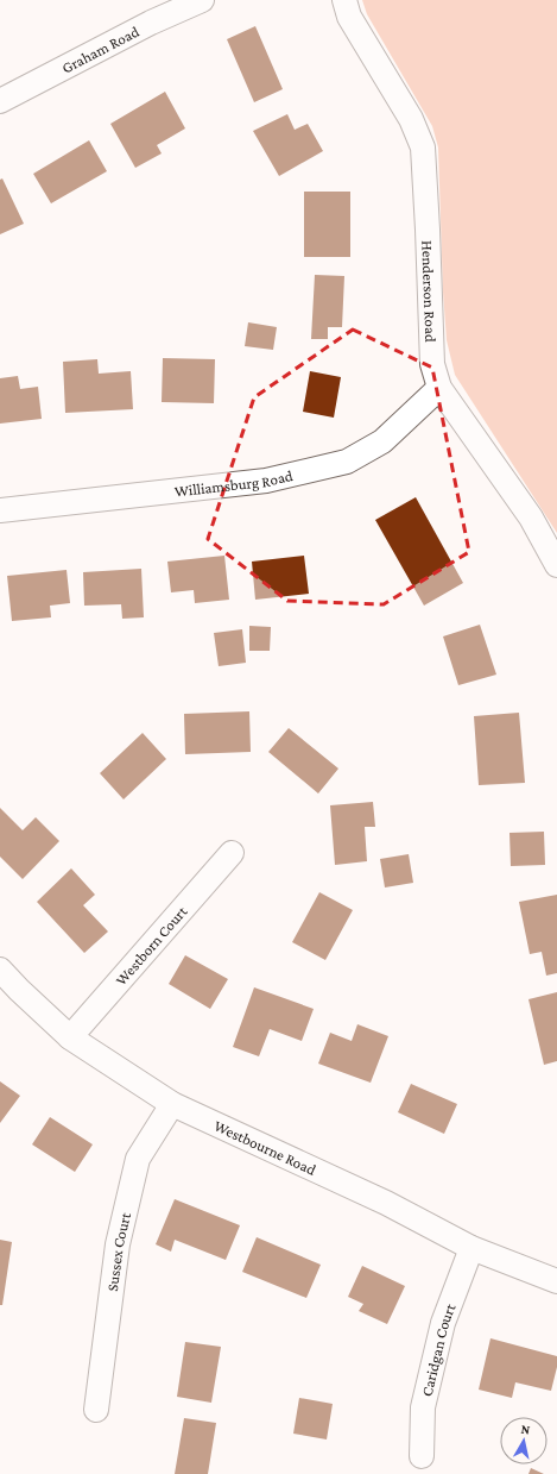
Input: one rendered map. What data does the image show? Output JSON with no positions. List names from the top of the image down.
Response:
{
  "streets": {
    "street": [
      "Graham Road",
      "Henderson Road",
      "Williamsburg Road",
      "Westborn Court",
      "Westbourne Road",
      "Sussex Court",
      "Caridgan Court"
    ]
  },
  "crossings": [
    ["Henderson Road", "Williamsburg Road"],
    ["Westborn Court", "Westbourne Road"],
    ["Westbourne Road", "Sussex Court"],
    ["Westbourne Road", "Caridgan Court"]
  ],
  "north": "top"
}
